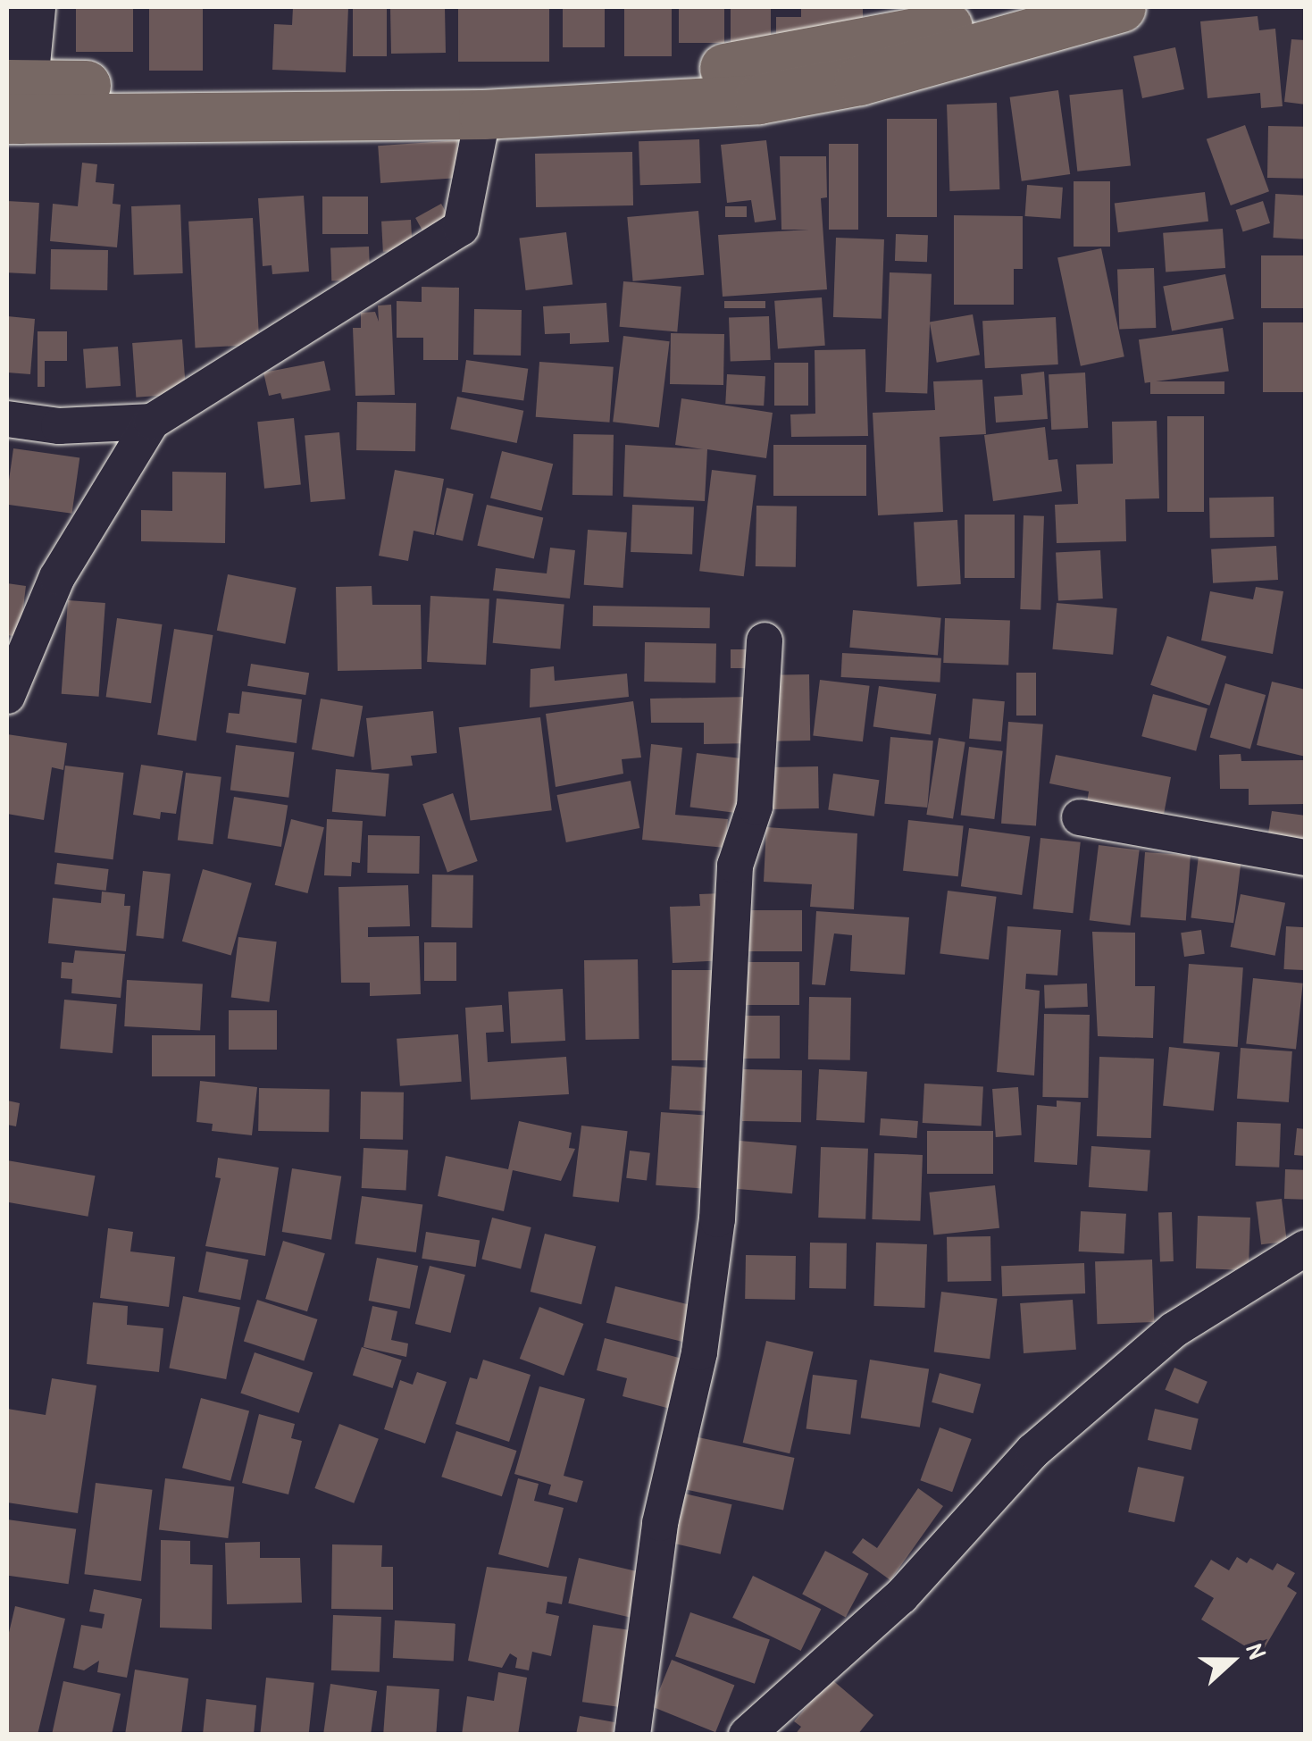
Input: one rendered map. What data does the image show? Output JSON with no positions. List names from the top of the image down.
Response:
{
  "north": "right"
}
